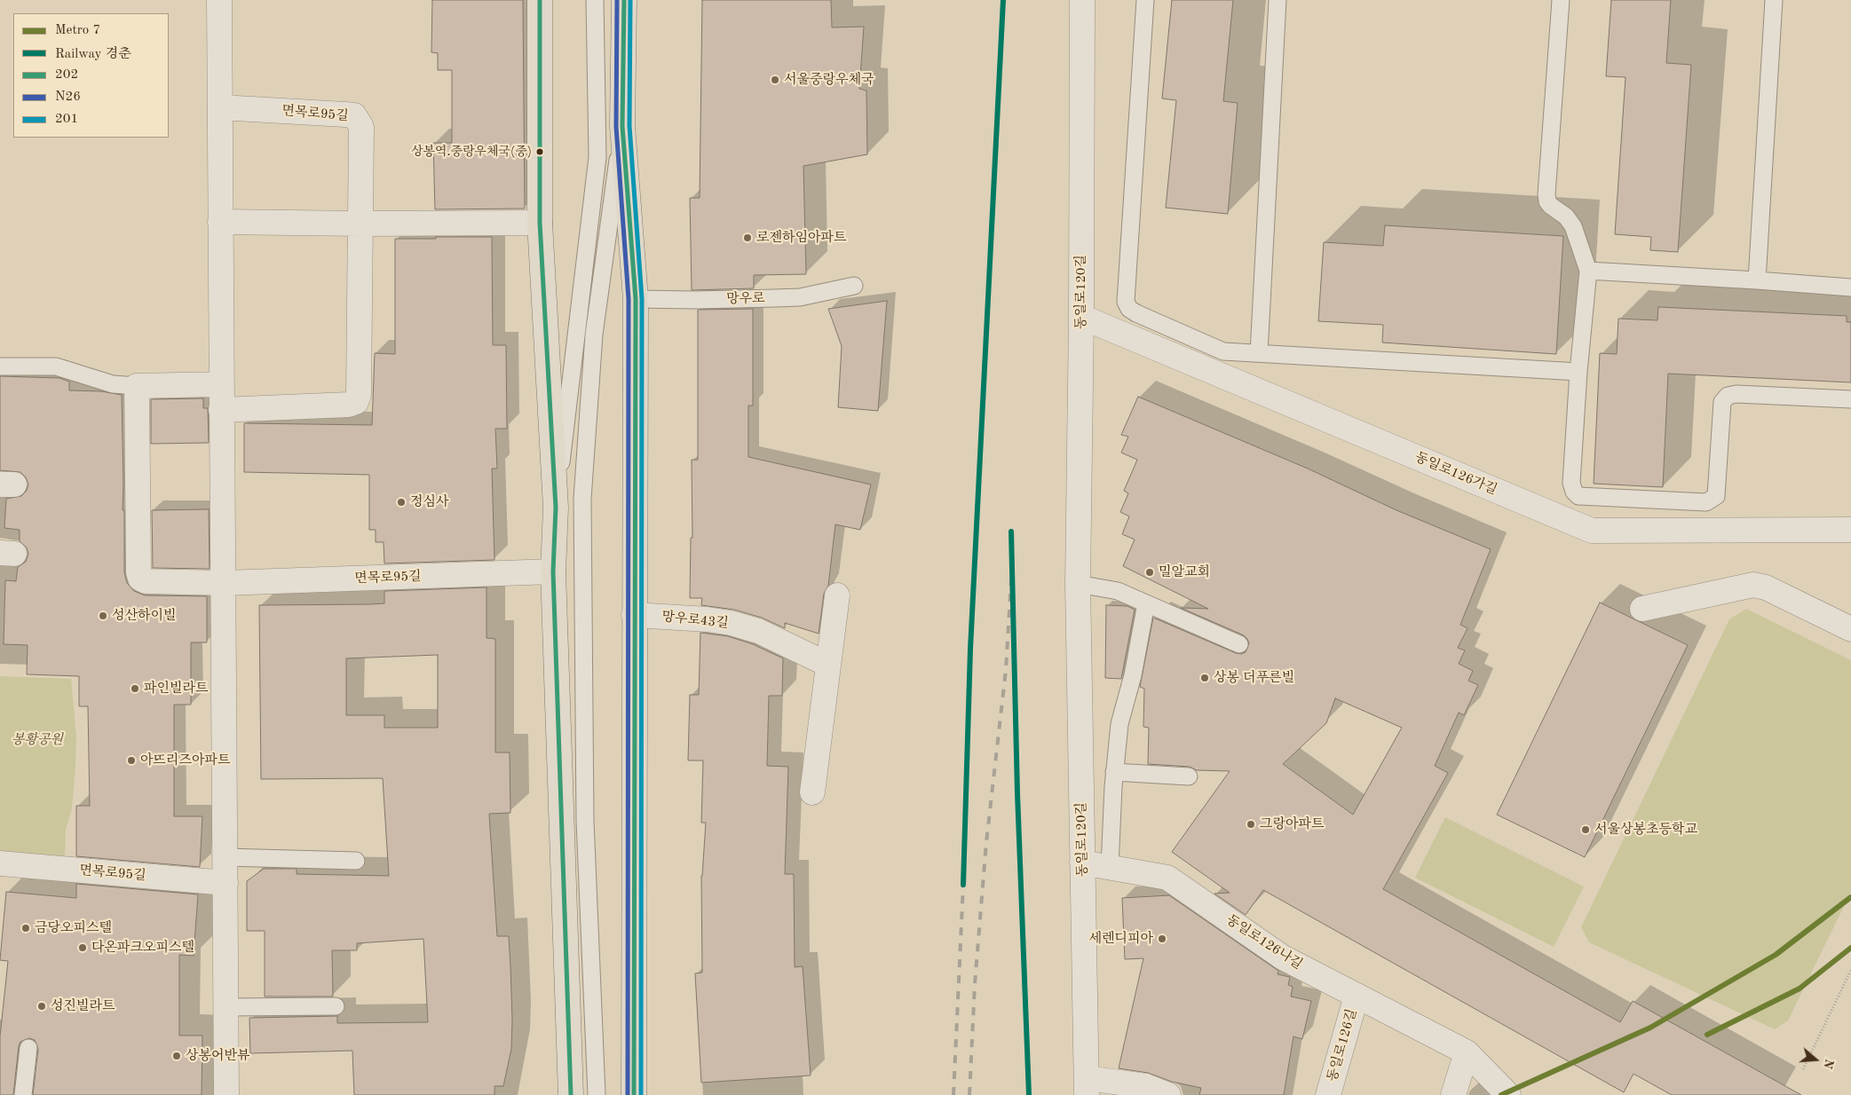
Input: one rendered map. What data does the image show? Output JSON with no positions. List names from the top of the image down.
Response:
{
  "streets": {
    "street": [
      "면목로95길",
      "동일로120길",
      "동일로126가길",
      "망우로43길",
      "동일로126나길",
      "동일로126길"
    ],
    "lane": ["망우로"]
  },
  "crossings": [
    ["동일로120길", "동일로126가길"],
    ["동일로120길", "동일로126나길"],
    ["동일로126나길", "동일로126길"]
  ],
  "parks": ["봉황공원"],
  "places": [
    "서울중랑우체국",
    "상봉역.중랑우체국(중)",
    "로젠하임아파트",
    "정심사",
    "밀알교회",
    "성산하이빌",
    "상봉 더푸른빌",
    "파인빌라트",
    "아뜨리즈아파트",
    "그랑아파트",
    "서울상봉초등학교",
    "금당오피스텔",
    "세렌디피아",
    "다온파크오피스텔",
    "성진빌라트",
    "상봉어반뷰"
  ],
  "lines": [
    "rail line 경춘",
    "transit line 202",
    "transit line N26",
    "transit line 201",
    "metro line 7"
  ],
  "legend": [
    "Metro 7",
    "Railway 경춘",
    "202",
    "N26",
    "201"
  ],
  "north": "right"
}
